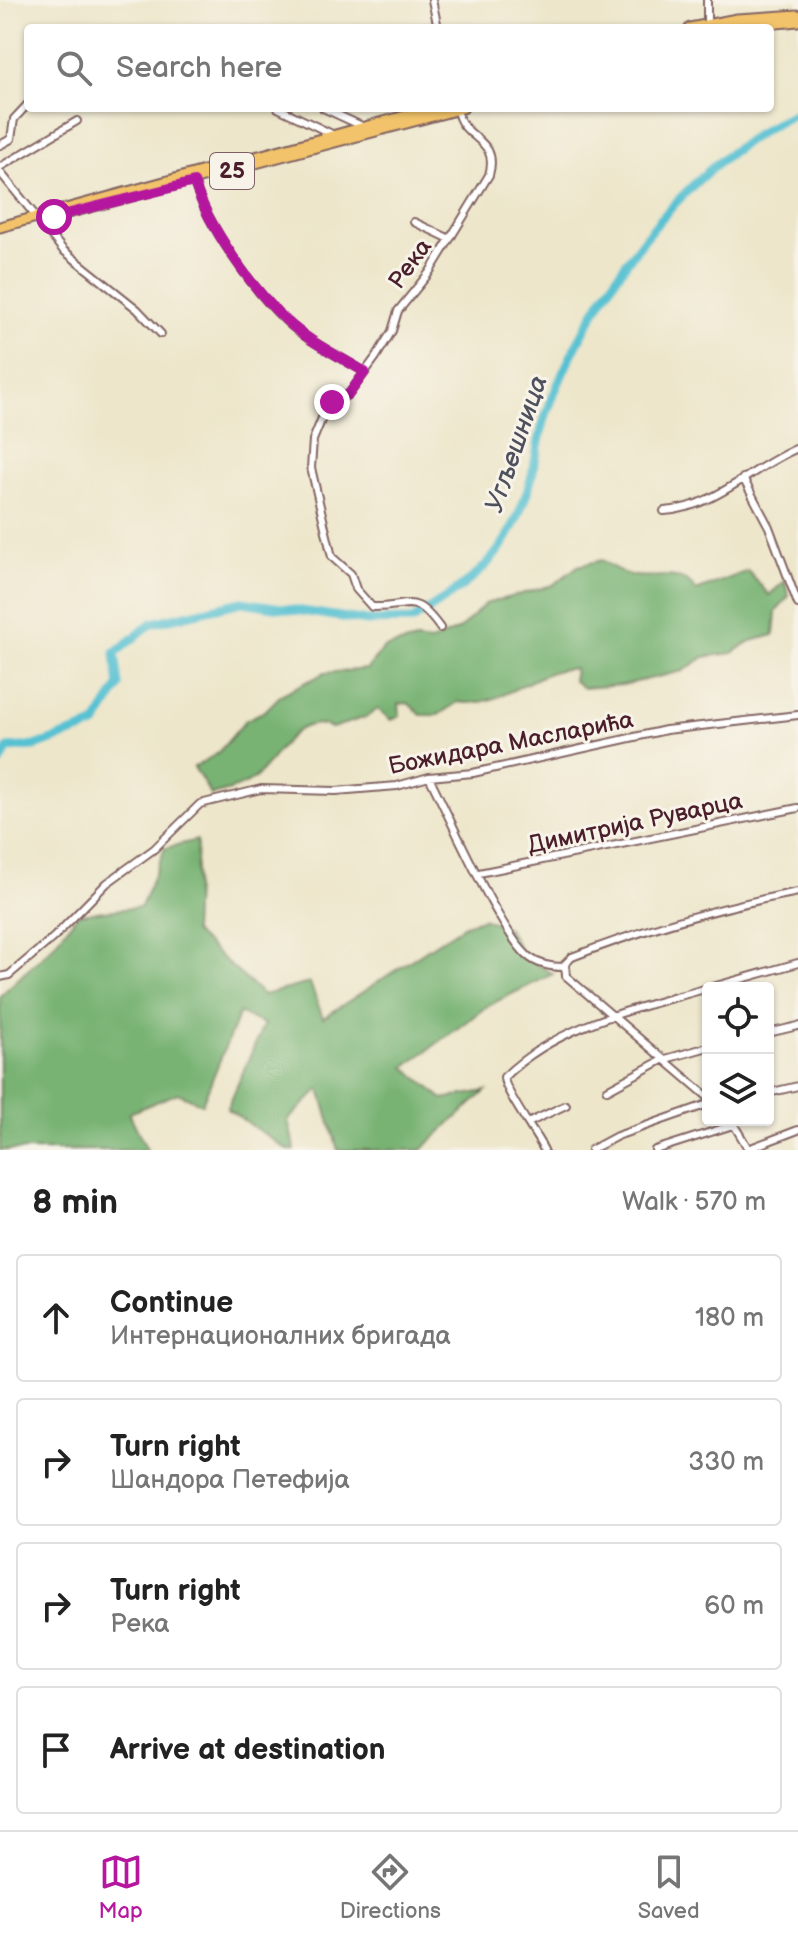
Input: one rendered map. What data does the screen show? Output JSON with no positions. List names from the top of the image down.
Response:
{
  "streets": {
    "main road": ["25"],
    "street": ["Река", "Божидара Масларића", "Димитрија Руварца"]
  },
  "water": ["Угљешница"],
  "page": {
    "search": "Search here",
    "heading": ["8 min", "Walk · 570 m"],
    "list": [
      ["Continue", "Интернационалних бригада", "180 m"],
      ["Turn right", "Шандора Петефија", "330 m"],
      ["Turn right", "Река", "60 m"],
      "Arrive at destination"
    ],
    "nav": ["Map", "Directions", "Saved"]
  }
}
